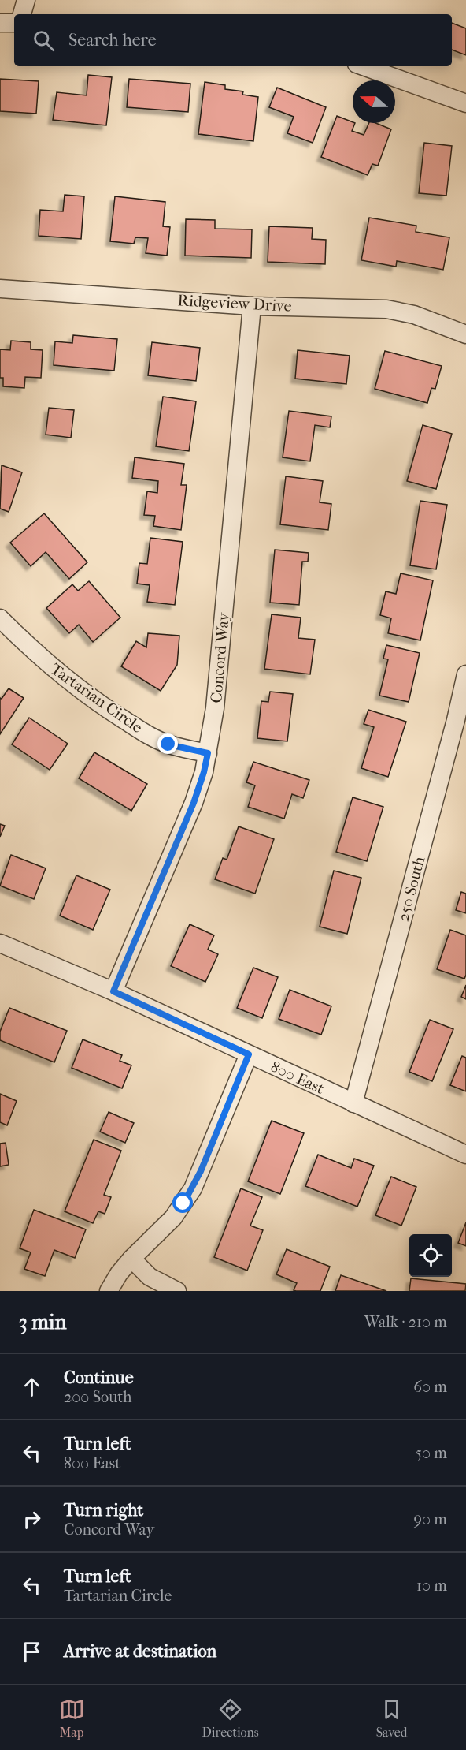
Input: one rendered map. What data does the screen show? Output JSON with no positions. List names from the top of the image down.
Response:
{
  "streets": {
    "street": [
      "Ridgeview Drive",
      "Concord Way",
      "Tartarian Circle",
      "250 South",
      "800 East"
    ]
  },
  "crossings": [
    ["Ridgeview Drive", "Concord Way"],
    ["Concord Way", "Tartarian Circle"],
    ["Concord Way", "800 East"],
    ["250 South", "800 East"]
  ],
  "north": "left",
  "page": {
    "search": "Search here",
    "heading": ["3 min", "Walk · 210 m"],
    "list": [
      ["Continue", "200 South", "60 m"],
      ["Turn left", "800 East", "50 m"],
      ["Turn right", "Concord Way", "90 m"],
      ["Turn left", "Tartarian Circle", "10 m"],
      "Arrive at destination"
    ],
    "nav": ["Map", "Directions", "Saved"]
  }
}
